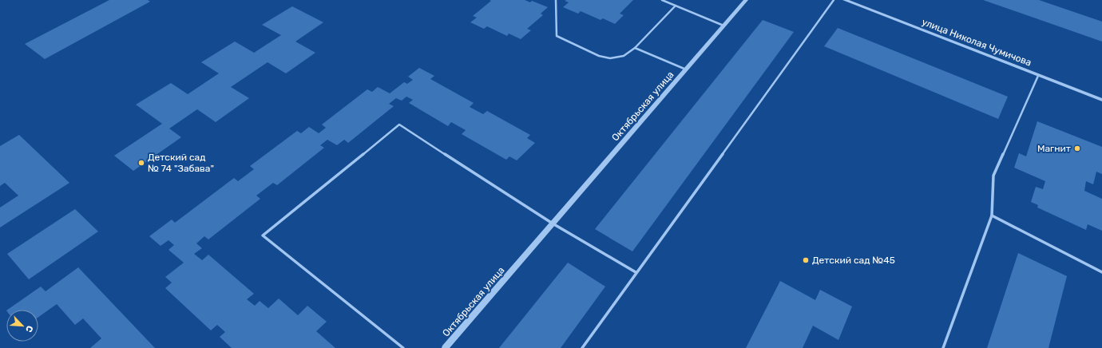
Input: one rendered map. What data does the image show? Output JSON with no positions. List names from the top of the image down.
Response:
{
  "streets": {
    "street": ["улица Николая Чумичова", "Октябрьская улица"]
  },
  "places": ["Магнит", "Детский сад № 74 \"Забава\"", "Детский сад №45"],
  "north": "bottom right"
}
